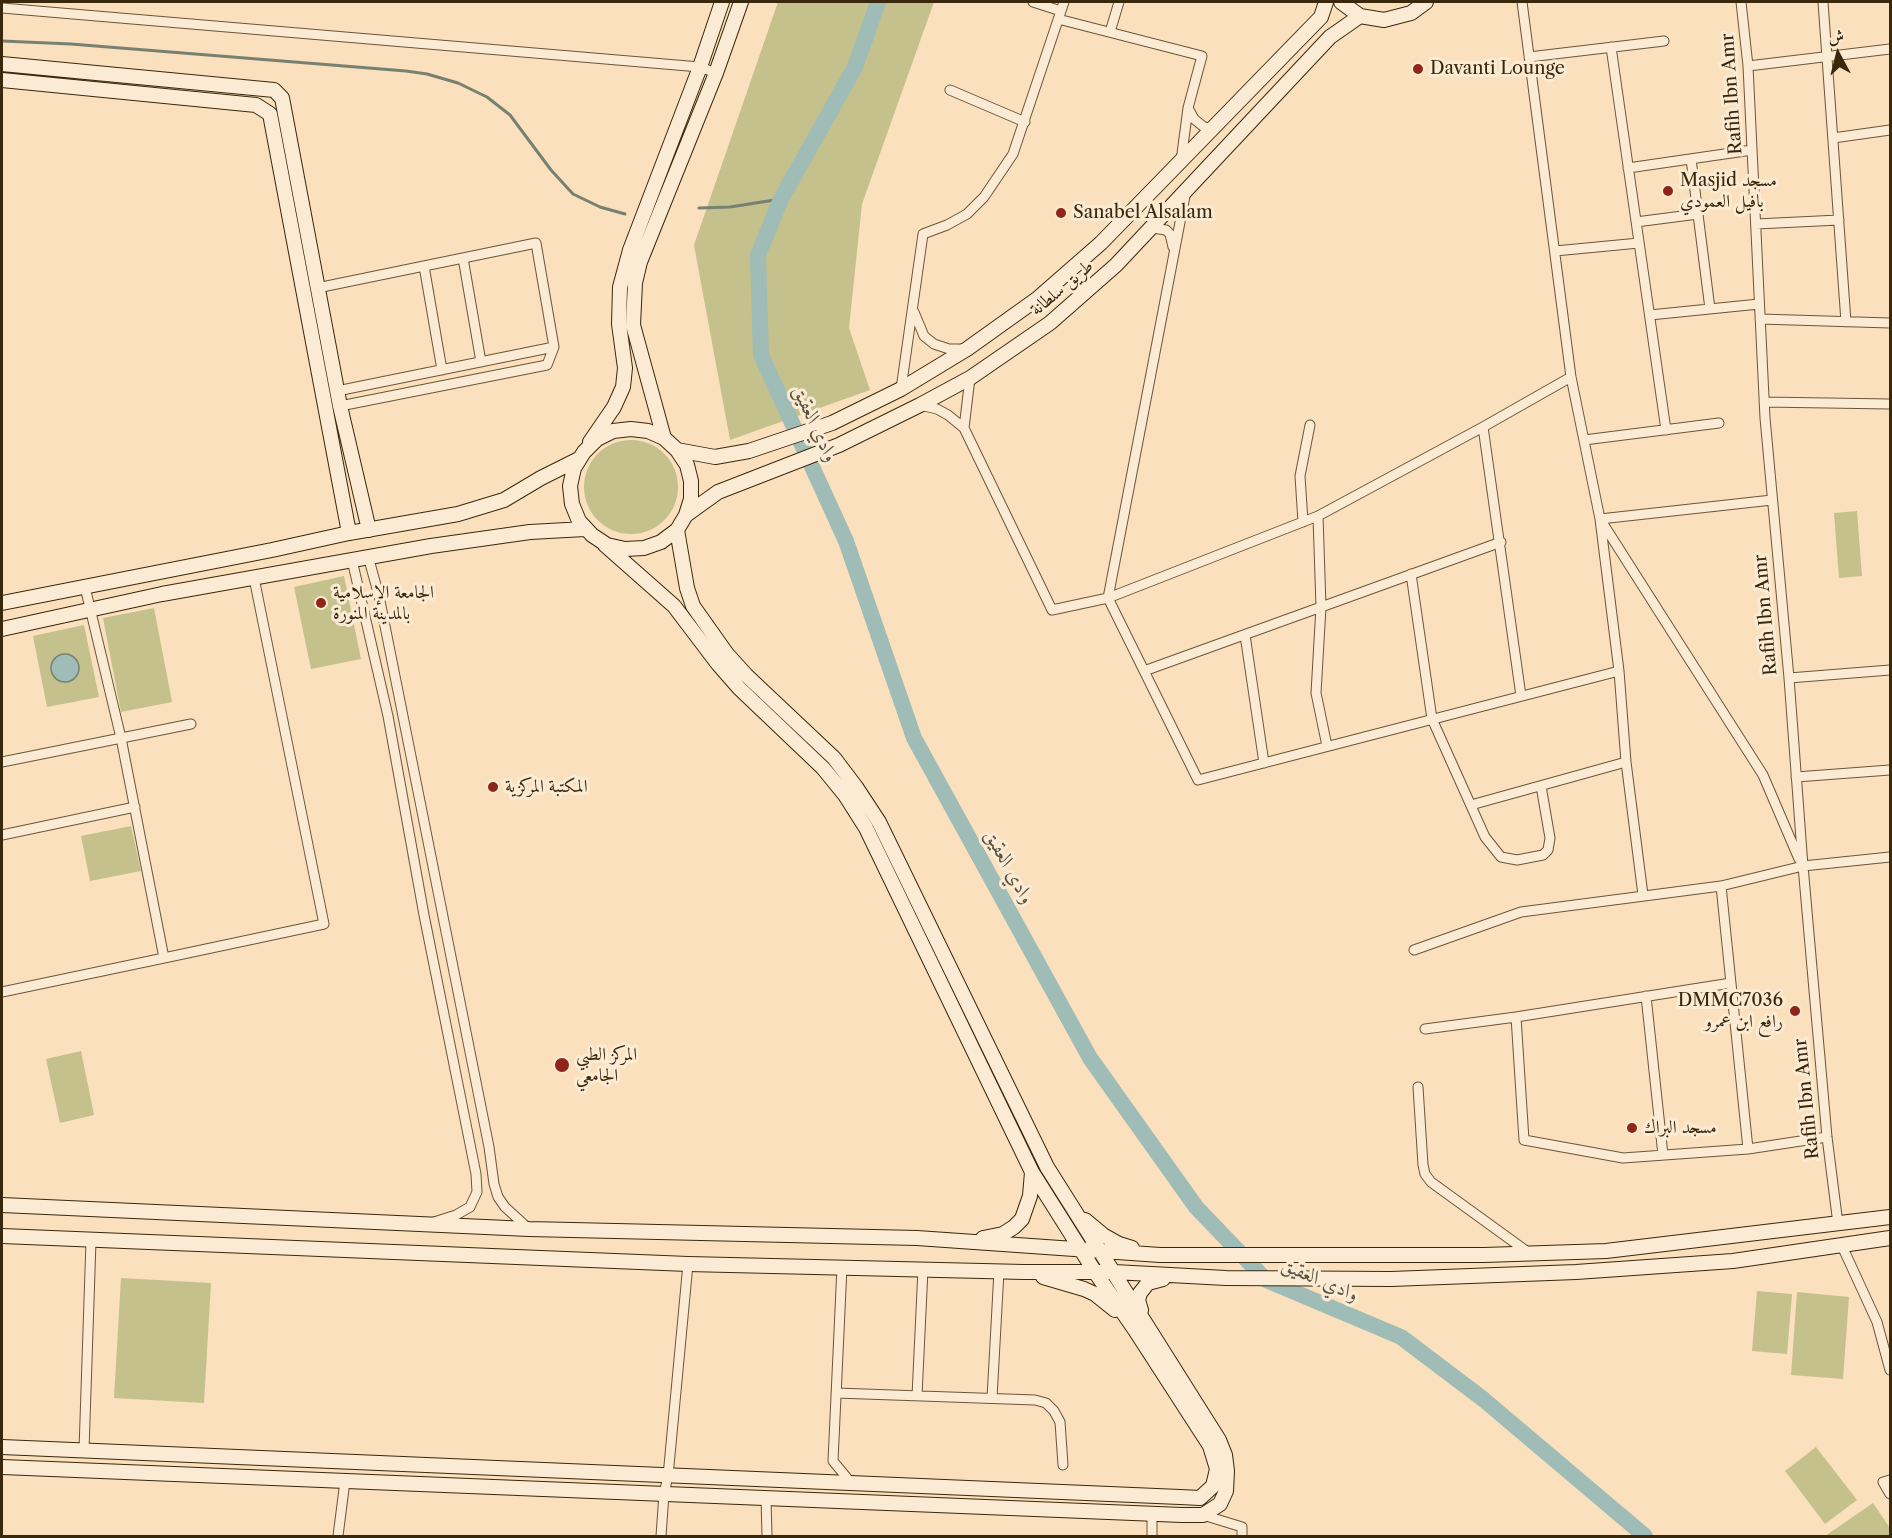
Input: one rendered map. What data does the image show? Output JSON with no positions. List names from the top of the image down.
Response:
{
  "streets": {
    "main road": ["طريق سلطانة"],
    "street": ["Rafih Ibn Amr"]
  },
  "water": ["وادي العقيق"],
  "places": [
    "Davanti Lounge",
    "Masjid مسجد بافيل العمودي",
    "Sanabel Alsalam",
    "الجامعة الإسلامية بالمدينة المنورة",
    "المكتبة المركزية",
    "DMMC7036 رافع ابن عمرو",
    "المركز الطبي الجامعي",
    "مسجد البراك"
  ],
  "north": "top"
}
